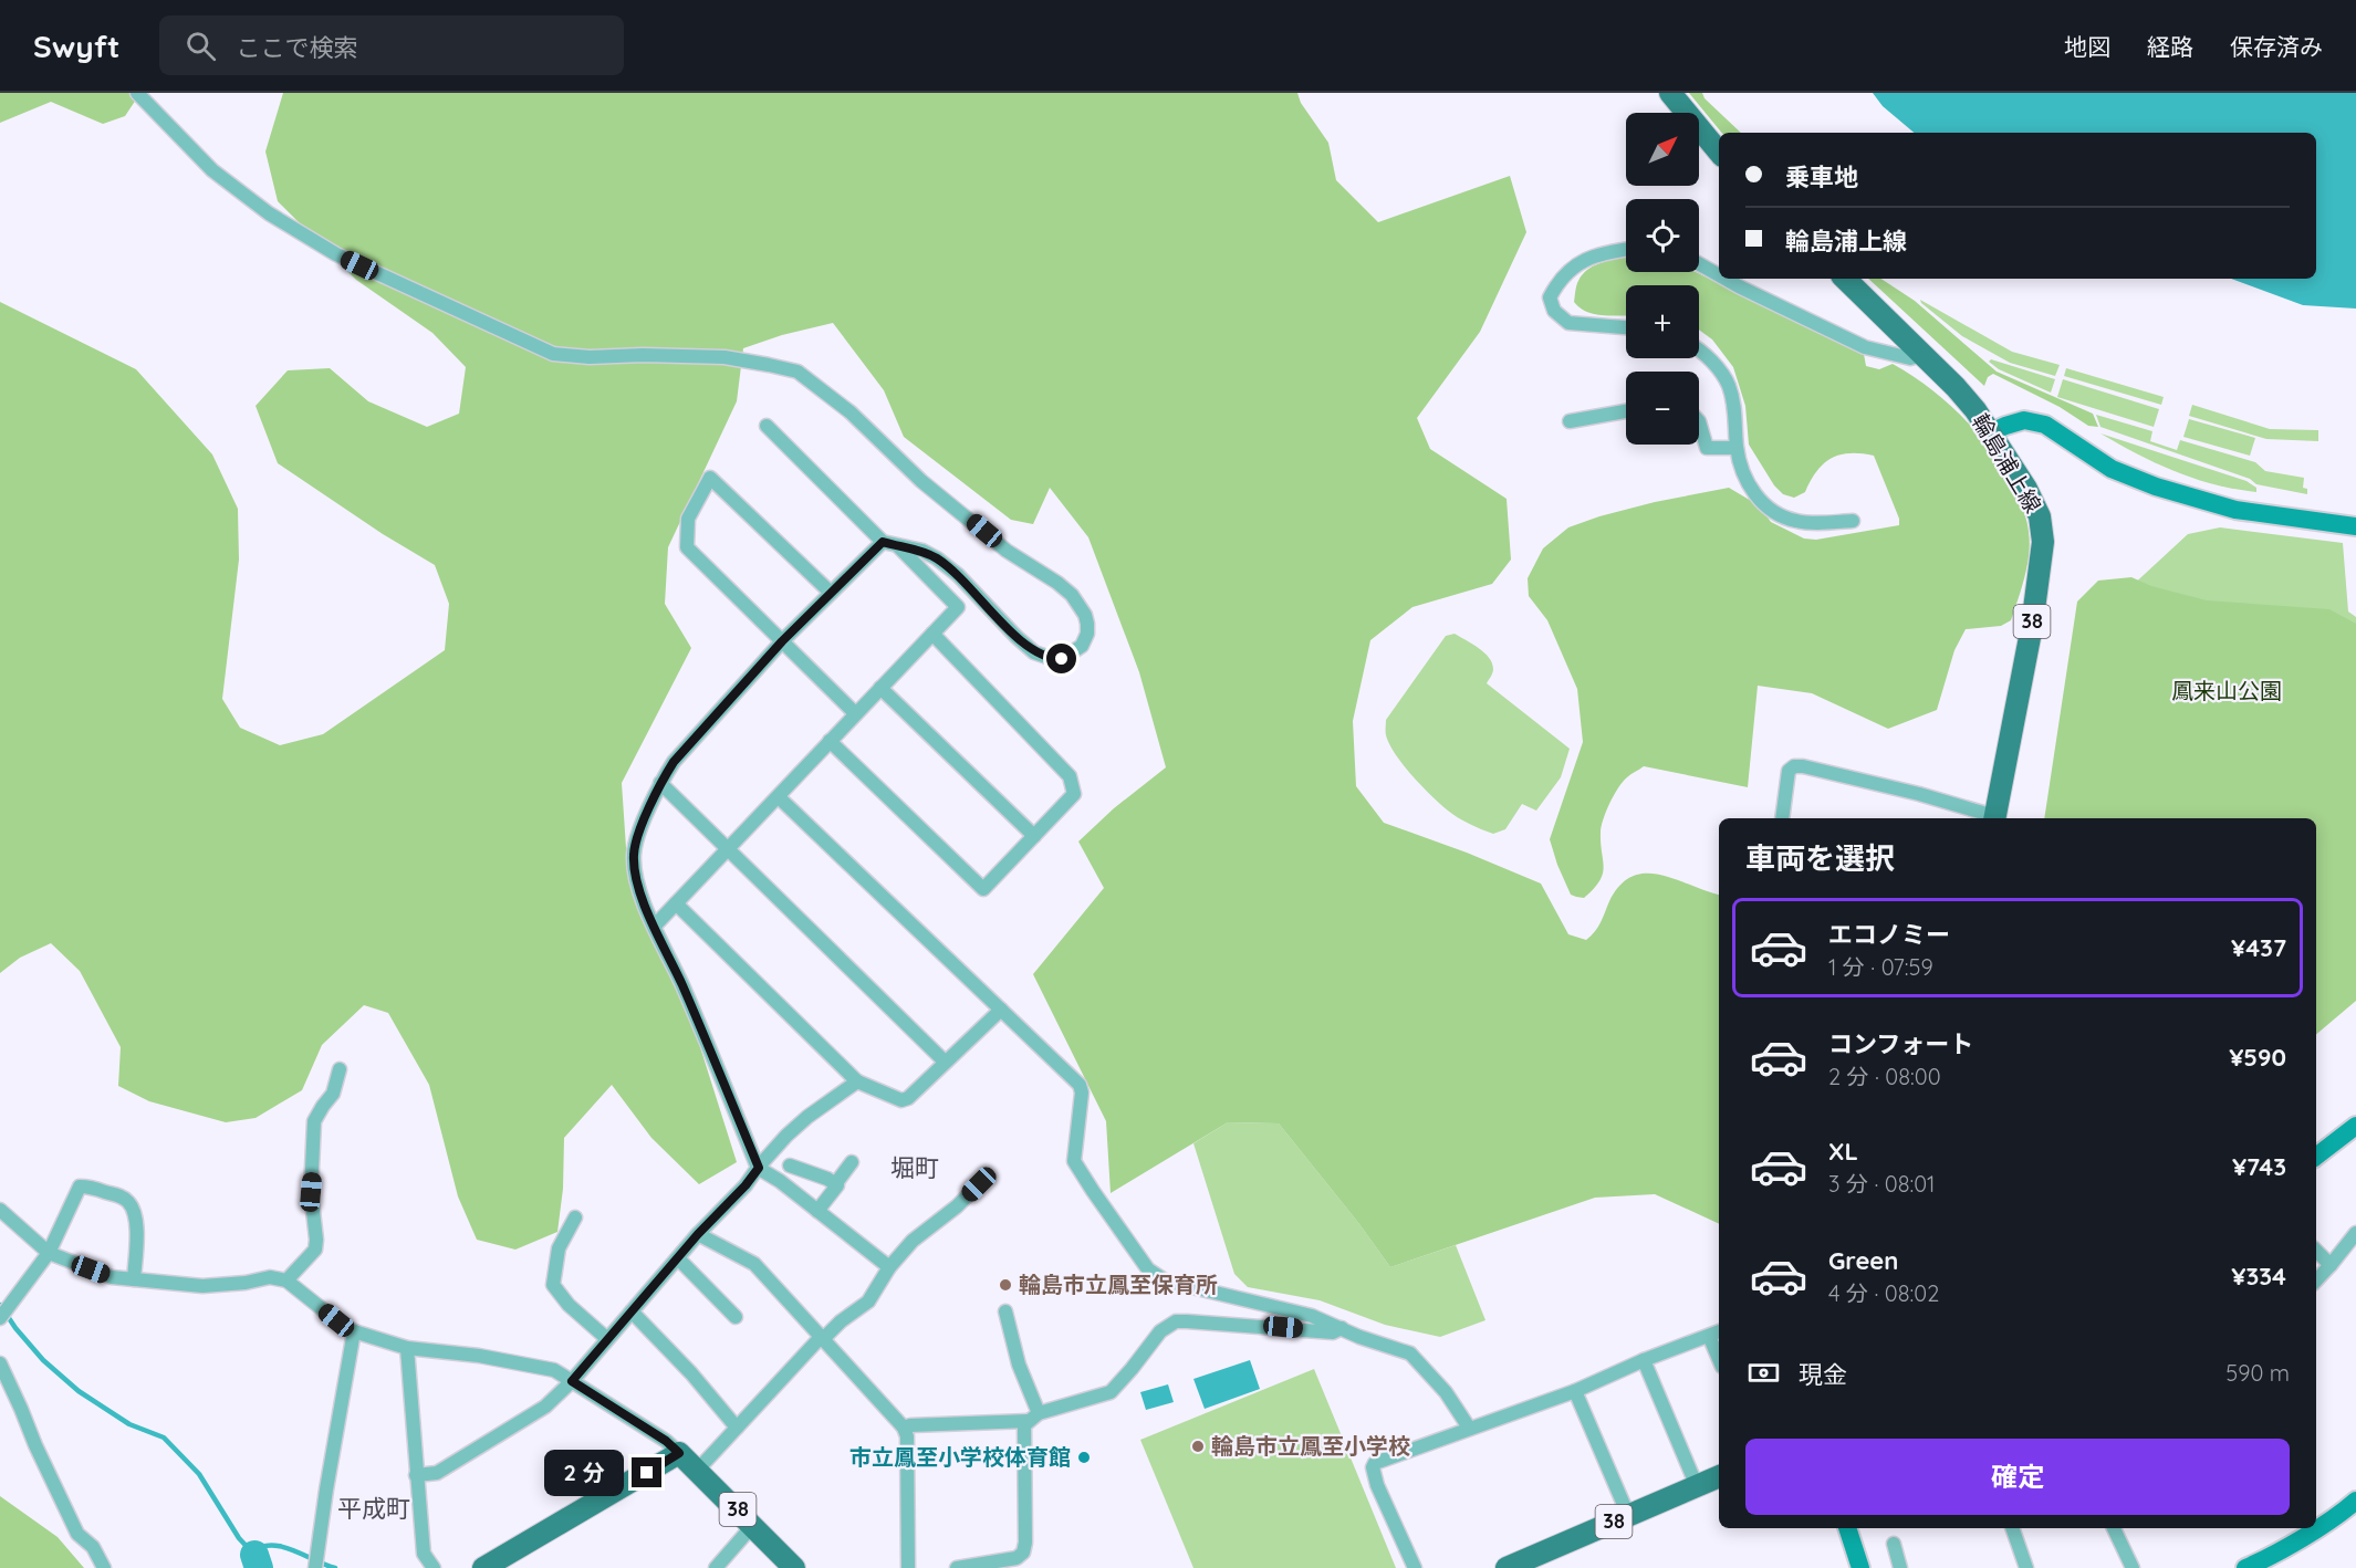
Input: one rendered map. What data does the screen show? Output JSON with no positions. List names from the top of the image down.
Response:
{
  "streets": {
    "main road": ["輪島浦上線", "38"]
  },
  "districts": ["堀町", "平成町"],
  "parks": ["鳳来山公園"],
  "places": ["輪島市立鳳至保育所", "輪島市立鳳至小学校", "市立鳳至小学校体育館"],
  "north": "top right",
  "page": {
    "header": "Swyft",
    "search": "ここで検索",
    "nav": ["地図", "経路", "保存済み"],
    "map_buttons": ["+", "−"],
    "banner": ["乗車地", "輪島浦上線"],
    "heading": "車両を選択",
    "list": [
      {
        "name": "エコノミー",
        "note": "1 分 · 07:59",
        "value": "¥437"
      },
      {
        "name": "コンフォート",
        "note": "2 分 · 08:00",
        "value": "¥590"
      },
      {
        "name": "XL",
        "note": "3 分 · 08:01",
        "value": "¥743"
      },
      {
        "name": "Green",
        "note": "4 分 · 08:02",
        "value": "¥334"
      }
    ],
    "pay": ["現金", "590 m"],
    "buttons": "確定",
    "bubble": "2 分"
  }
}
